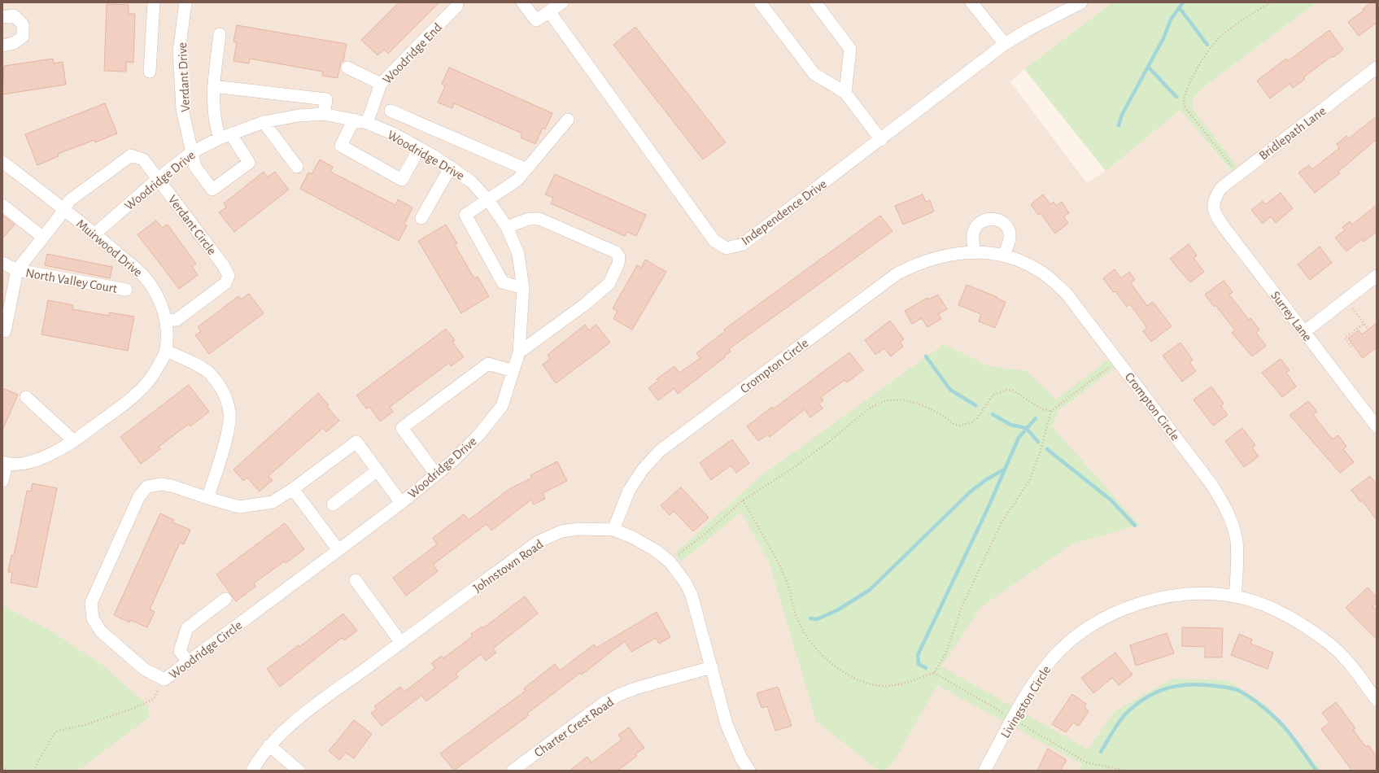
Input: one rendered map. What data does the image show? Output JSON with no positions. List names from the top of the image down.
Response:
{
  "streets": {
    "street": [
      "Woodridge End",
      "Verdant Drive",
      "Bridlepath Lane",
      "Woodridge Drive",
      "Independence Drive",
      "Verdant Circle",
      "Muirwood Drive",
      "North Valley Court",
      "Surrey Lane",
      "Crompton Circle",
      "Johnstown Road",
      "Woodridge Circle",
      "Livingston Circle",
      "Charter Crest Road"
    ]
  },
  "crossings": [
    ["Woodridge End", "Woodridge Drive"],
    ["Verdant Drive", "Woodridge Drive"],
    ["Bridlepath Lane", "Surrey Lane"],
    ["Woodridge Drive", "Verdant Circle"],
    ["Woodridge Drive", "Muirwood Drive"],
    ["Woodridge Drive", "Woodridge Circle"],
    ["Verdant Circle", "Muirwood Drive"],
    ["Crompton Circle", "Johnstown Road"],
    ["Crompton Circle", "Livingston Circle"],
    ["Johnstown Road", "Charter Crest Road"]
  ]
}
